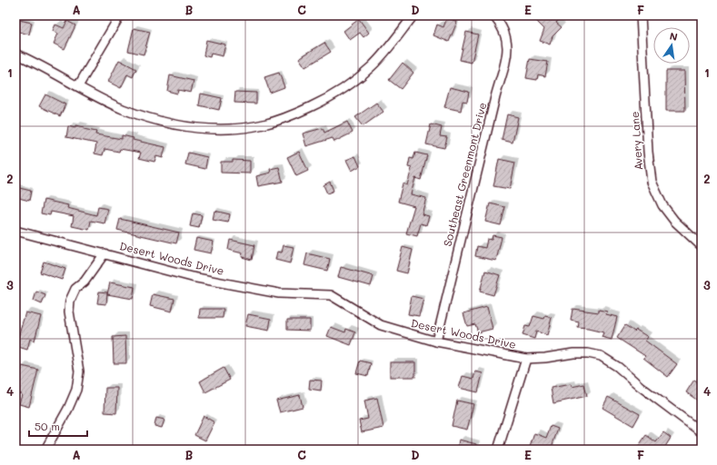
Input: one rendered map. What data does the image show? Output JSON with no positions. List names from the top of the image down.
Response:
{
  "streets": {
    "street": ["Avery Lane", "Southeast Greenmont Drive", "Desert Woods Drive"]
  },
  "crossings": [
    ["Southeast Greenmont Drive", "Desert Woods Drive"]
  ],
  "scale_bar": "50 m",
  "north": "top",
  "grid": {
    "columns": [
      "A",
      "B",
      "C",
      "D",
      "E",
      "F"
    ],
    "rows": [
      "1",
      "2",
      "3",
      "4"
    ]
  }
}
